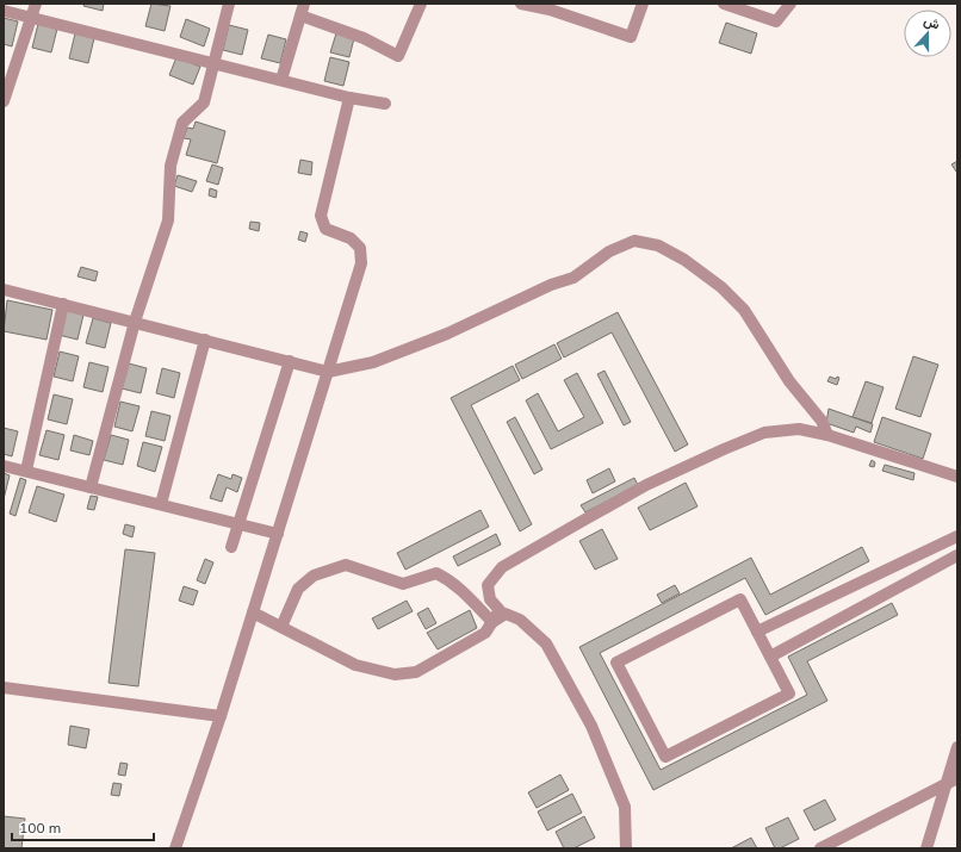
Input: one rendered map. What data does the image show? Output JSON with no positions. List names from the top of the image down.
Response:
{
  "scale_bar": "100 m",
  "north": "top"
}
